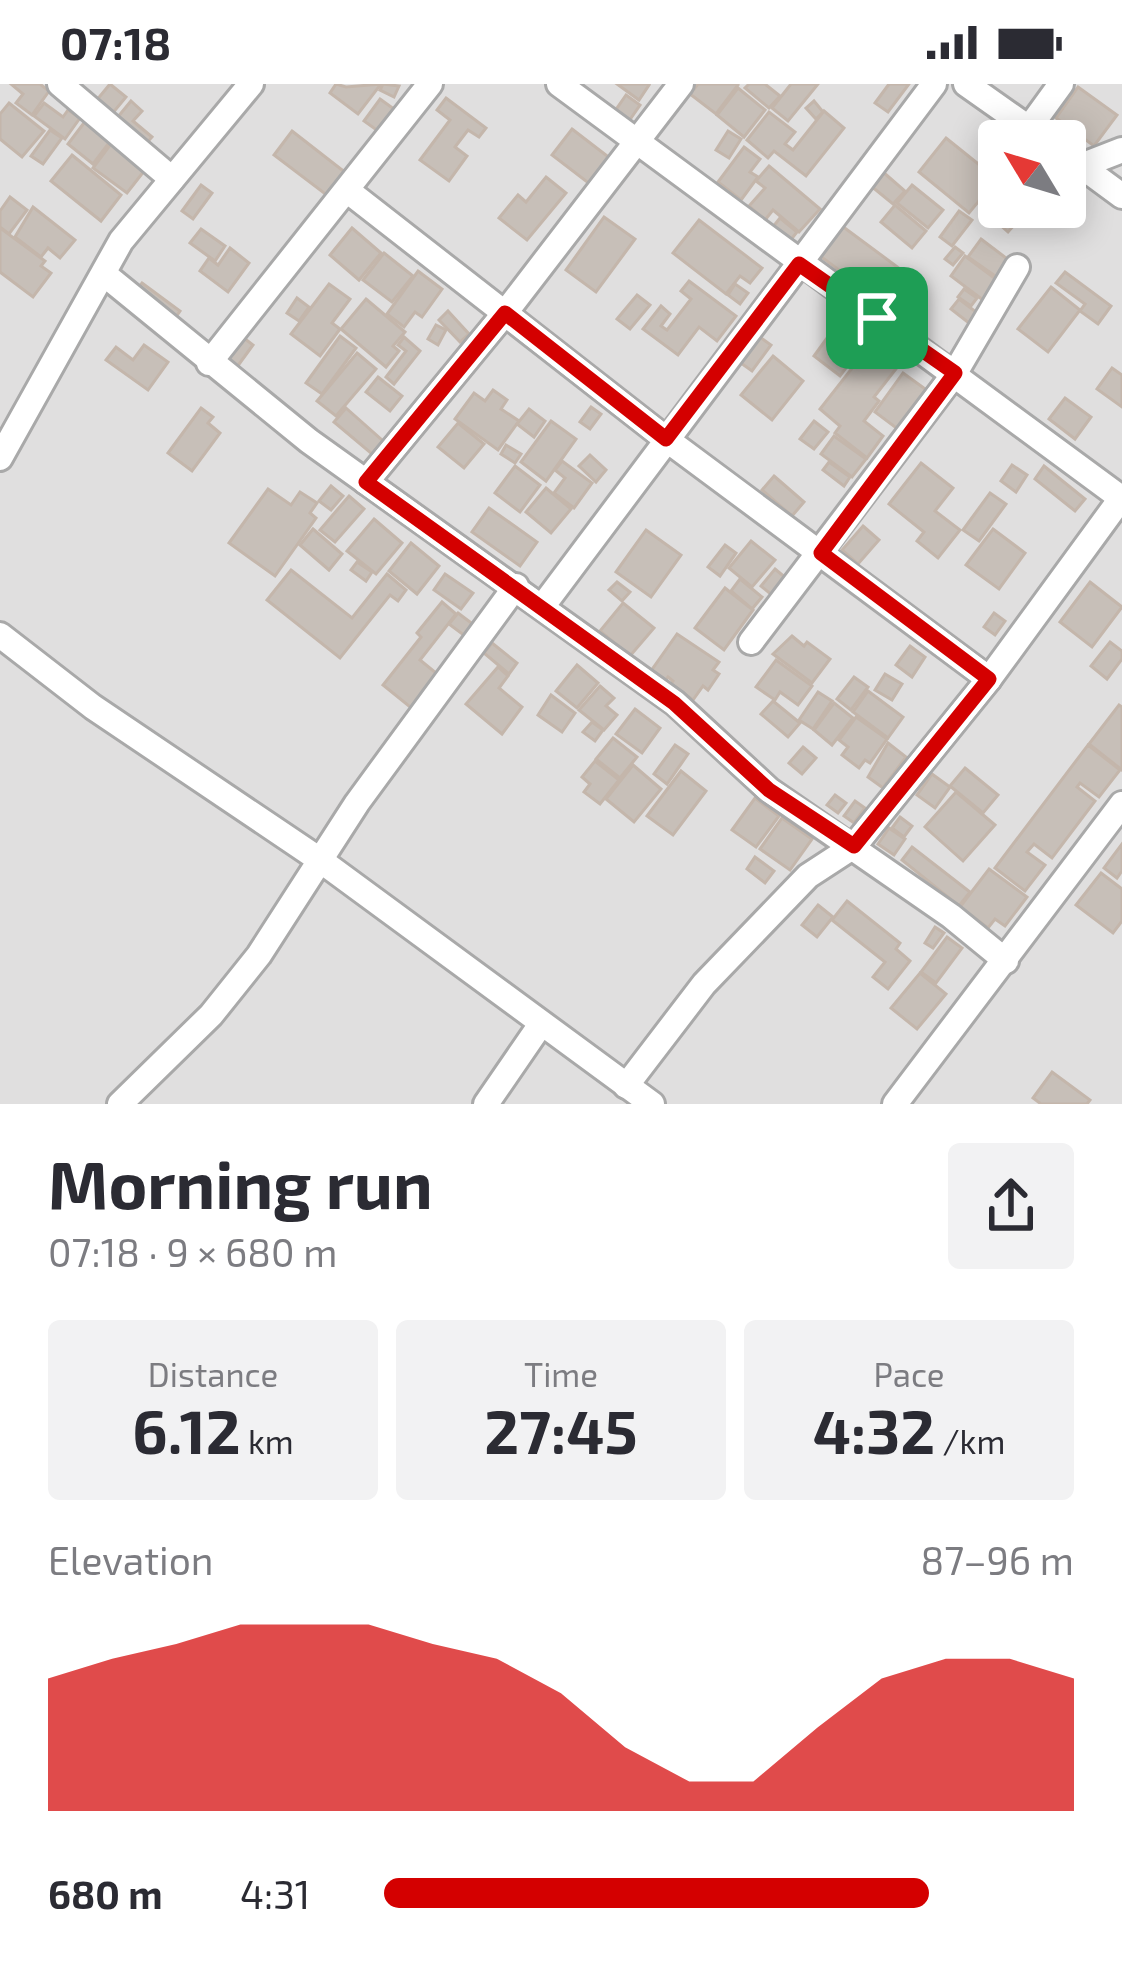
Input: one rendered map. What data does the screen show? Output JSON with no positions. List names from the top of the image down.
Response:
{
  "north": "top left",
  "page": {
    "status": "07:18",
    "heading": ["Morning run", "07:18 · 9 × 680 m"],
    "stats": [
      ["Distance", "6.12 km"],
      ["Time", "27:45"],
      ["Pace", "4:32 /km"]
    ],
    "chart": ["Elevation", "87–96 m"],
    "list": [
      {
        "name": "680 m",
        "note": "4:31"
      }
    ]
  }
}
